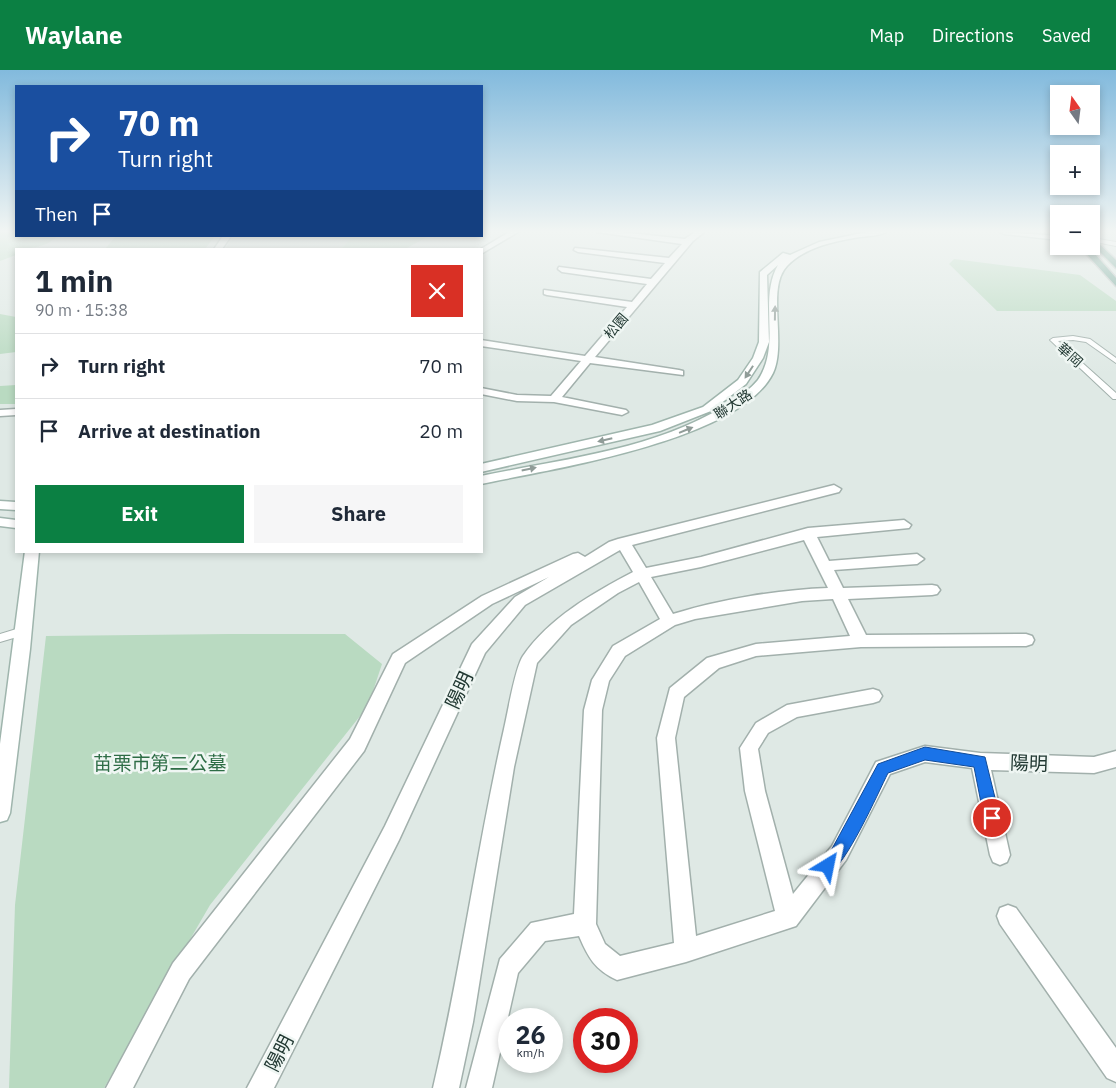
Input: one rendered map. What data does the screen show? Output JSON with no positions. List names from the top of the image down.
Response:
{
  "streets": {
    "street": ["松園", "聯大路", "陽明"],
    "lane": ["華岡"]
  },
  "parks": ["苗栗市第二公墓"],
  "north": "top",
  "page": {
    "header": "Waylane",
    "nav": ["Map", "Directions", "Saved"],
    "map_buttons": ["+", "−"],
    "turn": ["70 m", "Turn right"],
    "then": "Then",
    "heading": ["1 min", "90 m · 15:38"],
    "list": [
      {
        "name": "Turn right",
        "value": "70 m"
      },
      {
        "name": "Arrive at destination",
        "value": "20 m"
      }
    ],
    "buttons": ["Exit", "Share"],
    "speed": "26 km/h",
    "limit": "30"
  }
}
